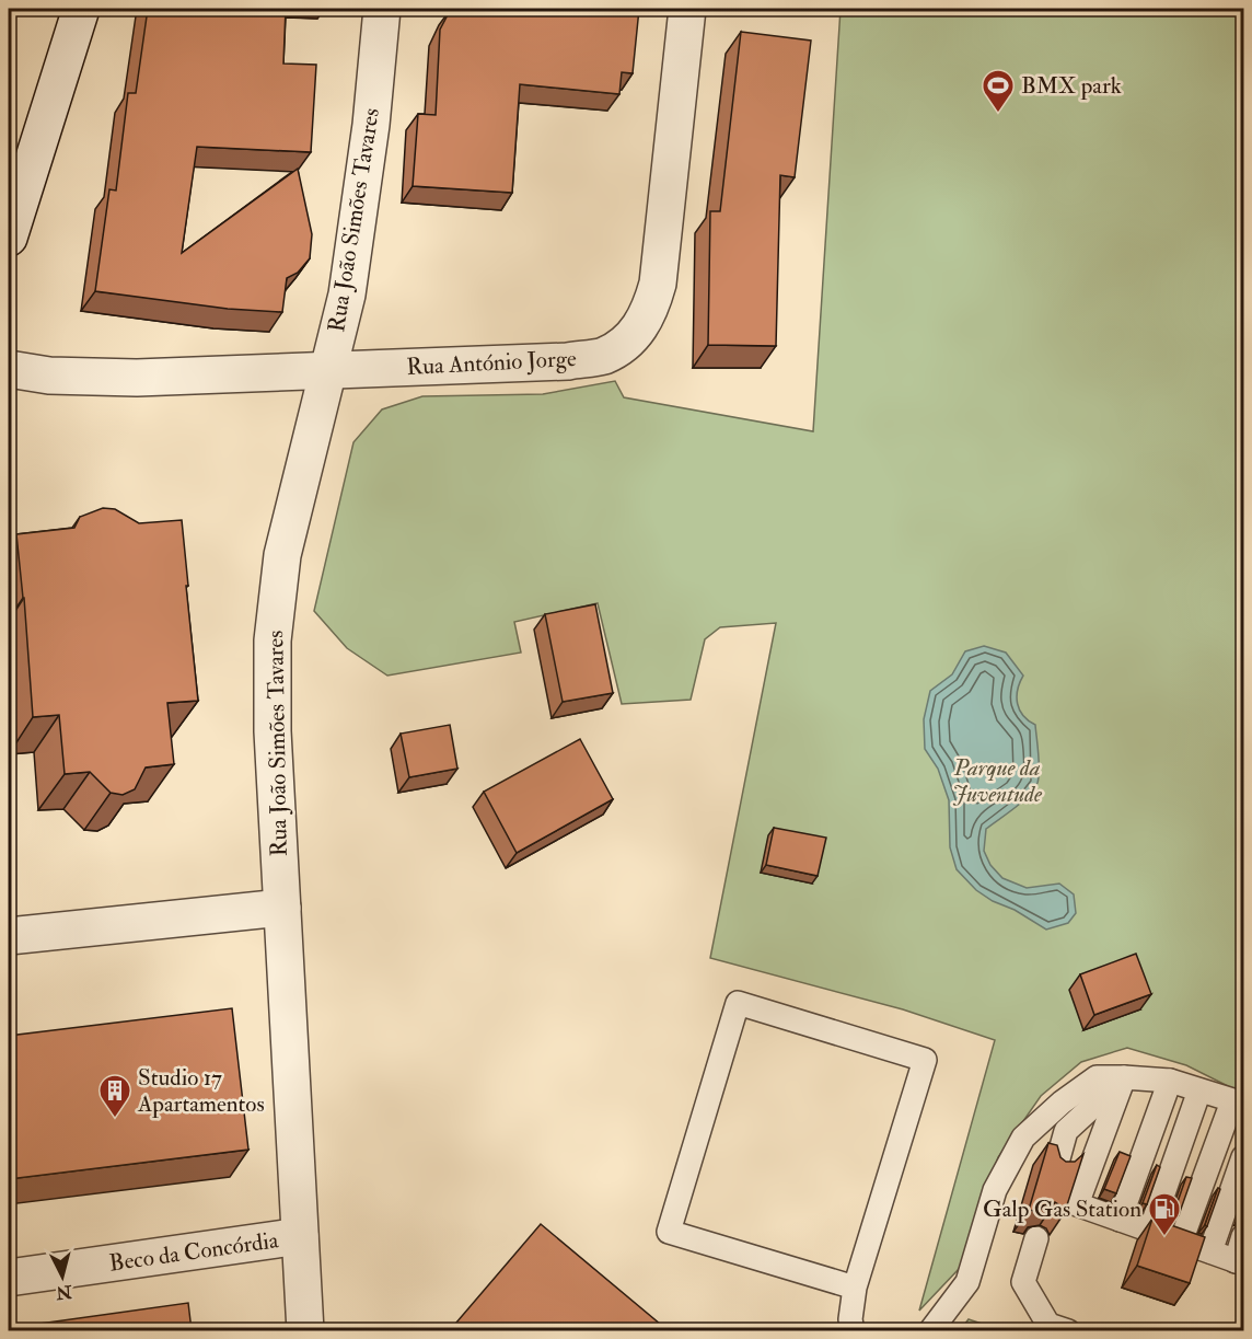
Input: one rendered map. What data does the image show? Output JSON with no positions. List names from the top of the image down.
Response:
{
  "streets": {
    "street": ["Rua João Simões Tavares", "Rua António Jorge", "Beco da Concórdia"]
  },
  "crossings": [
    ["Rua João Simões Tavares", "Rua António Jorge"],
    ["Rua João Simões Tavares", "Beco da Concórdia"]
  ],
  "parks": ["Parque da Juventude"],
  "places": {
    "sports": ["BMX park"],
    "building": ["Studio 17 Apartamentos"],
    "fuel station": ["Galp Gas Station"]
  },
  "north": "bottom"
}
